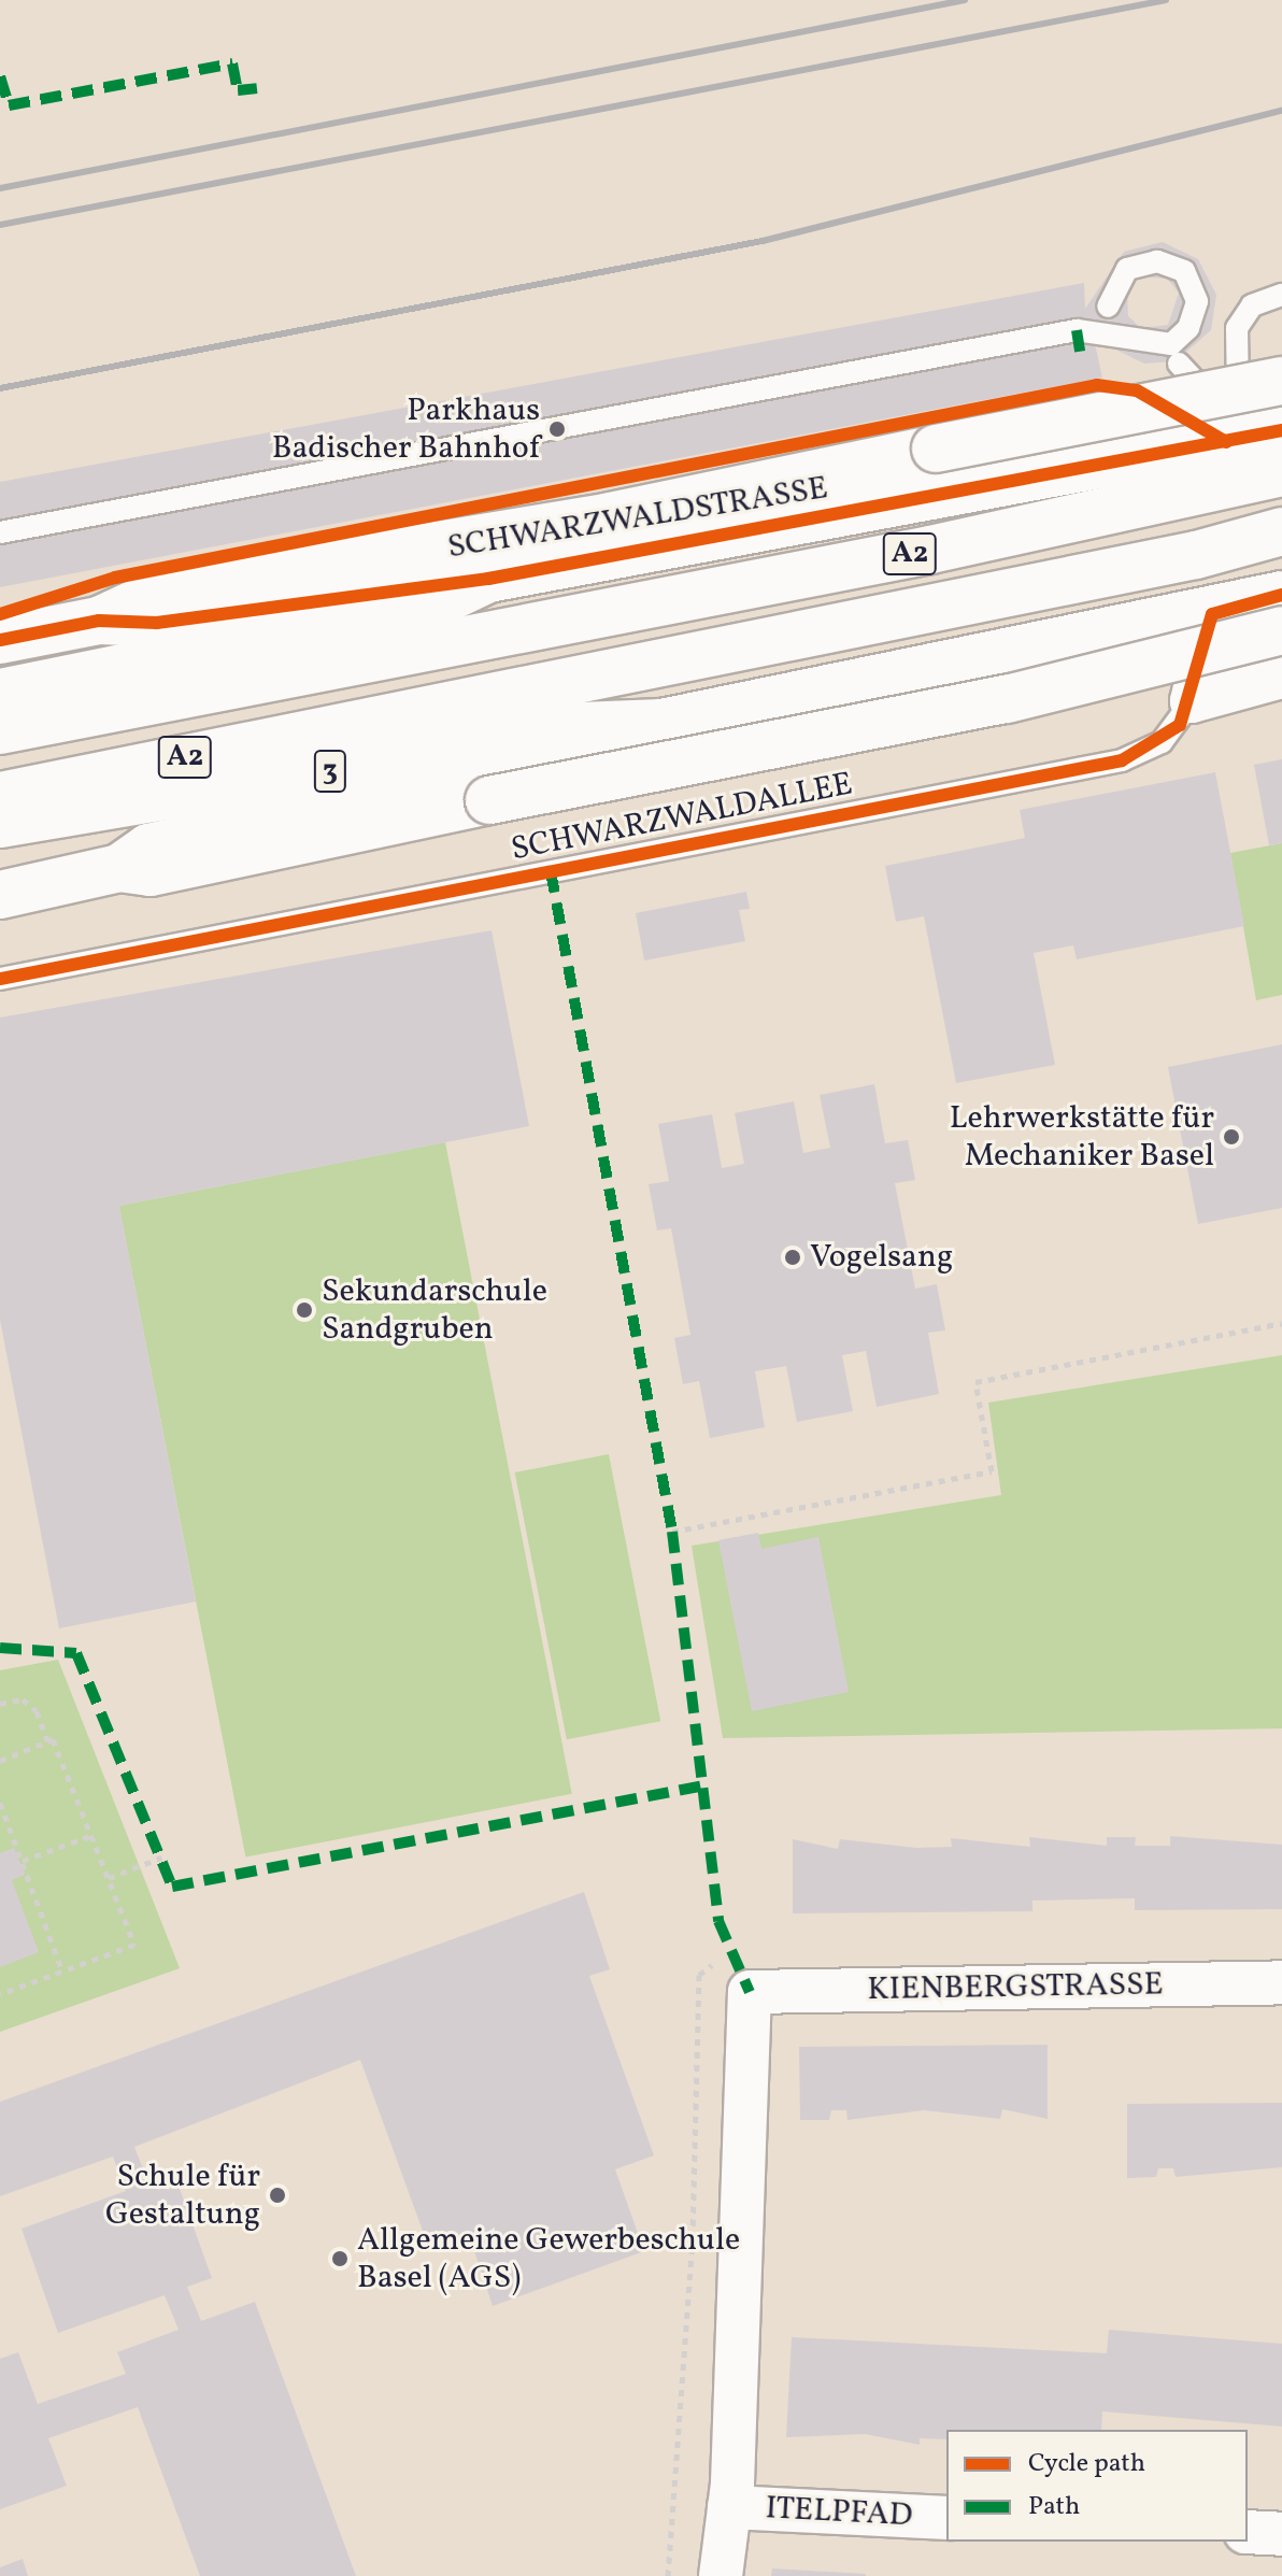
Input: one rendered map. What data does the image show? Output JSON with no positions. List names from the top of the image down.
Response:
{
  "streets": {
    "main road": ["SCHWARZWALDSTRASSE", "A2", "3"],
    "street": ["SCHWARZWALDALLEE", "KIENBERGSTRASSE", "ITELPFAD"]
  },
  "crossings": [
    ["3", "SCHWARZWALDALLEE"],
    ["KIENBERGSTRASSE", "ITELPFAD"]
  ],
  "places": [
    "Parkhaus Badischer Bahnhof",
    "Lehrwerkstätte für Mechaniker Basel",
    "Vogelsang",
    "Sekundarschule Sandgruben",
    "Schule für Gestaltung",
    "Allgemeine Gewerbeschule Basel (AGS)"
  ],
  "legend": ["Cycle path", "Path"]
}
